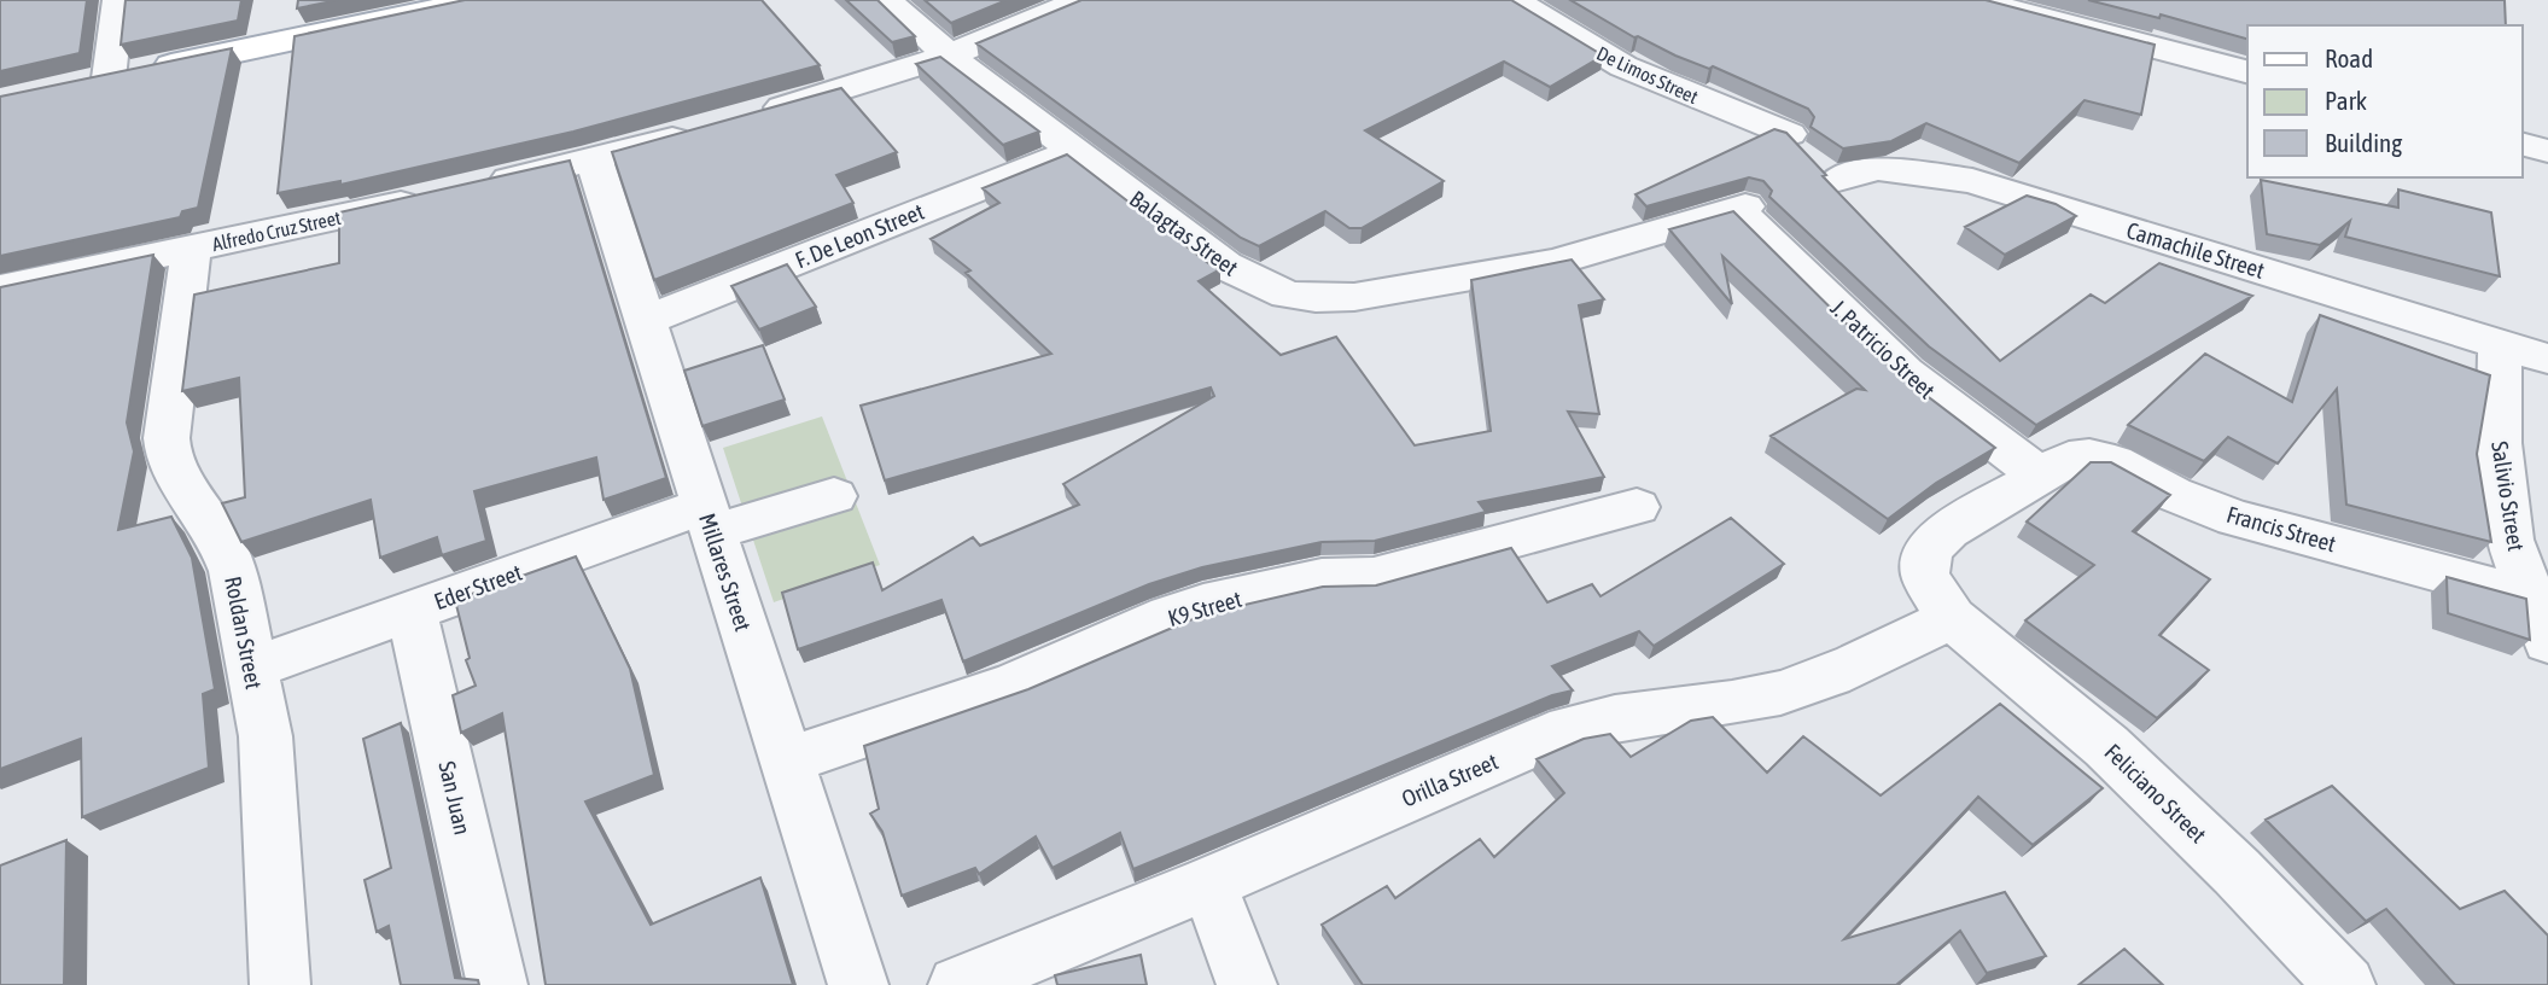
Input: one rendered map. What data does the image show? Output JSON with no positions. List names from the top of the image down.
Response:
{
  "streets": {
    "street": [
      "De Limos Street",
      "Alfredo Cruz Street",
      "Balagtas Street",
      "F. De Leon Street",
      "Camachile Street",
      "J. Patricio Street",
      "Salivio Street",
      "Francis Street",
      "Millares Street",
      "Eder Street",
      "K9 Street",
      "Roldan Street",
      "Orilla Street",
      "Feliciano Street",
      "San Juan"
    ]
  },
  "crossings": [
    ["Alfredo Cruz Street", "Roldan Street"],
    ["Balagtas Street", "F. De Leon Street"],
    ["Balagtas Street", "J. Patricio Street"],
    ["F. De Leon Street", "Millares Street"],
    ["Camachile Street", "Salivio Street"],
    ["J. Patricio Street", "Francis Street"],
    ["Salivio Street", "Francis Street"],
    ["Francis Street", "Orilla Street"],
    ["Francis Street", "Feliciano Street"],
    ["Millares Street", "Eder Street"],
    ["Millares Street", "K9 Street"],
    ["Eder Street", "Roldan Street"],
    ["Eder Street", "San Juan"],
    ["Orilla Street", "Feliciano Street"]
  ],
  "legend": ["Road", "Park", "Building"]
}
